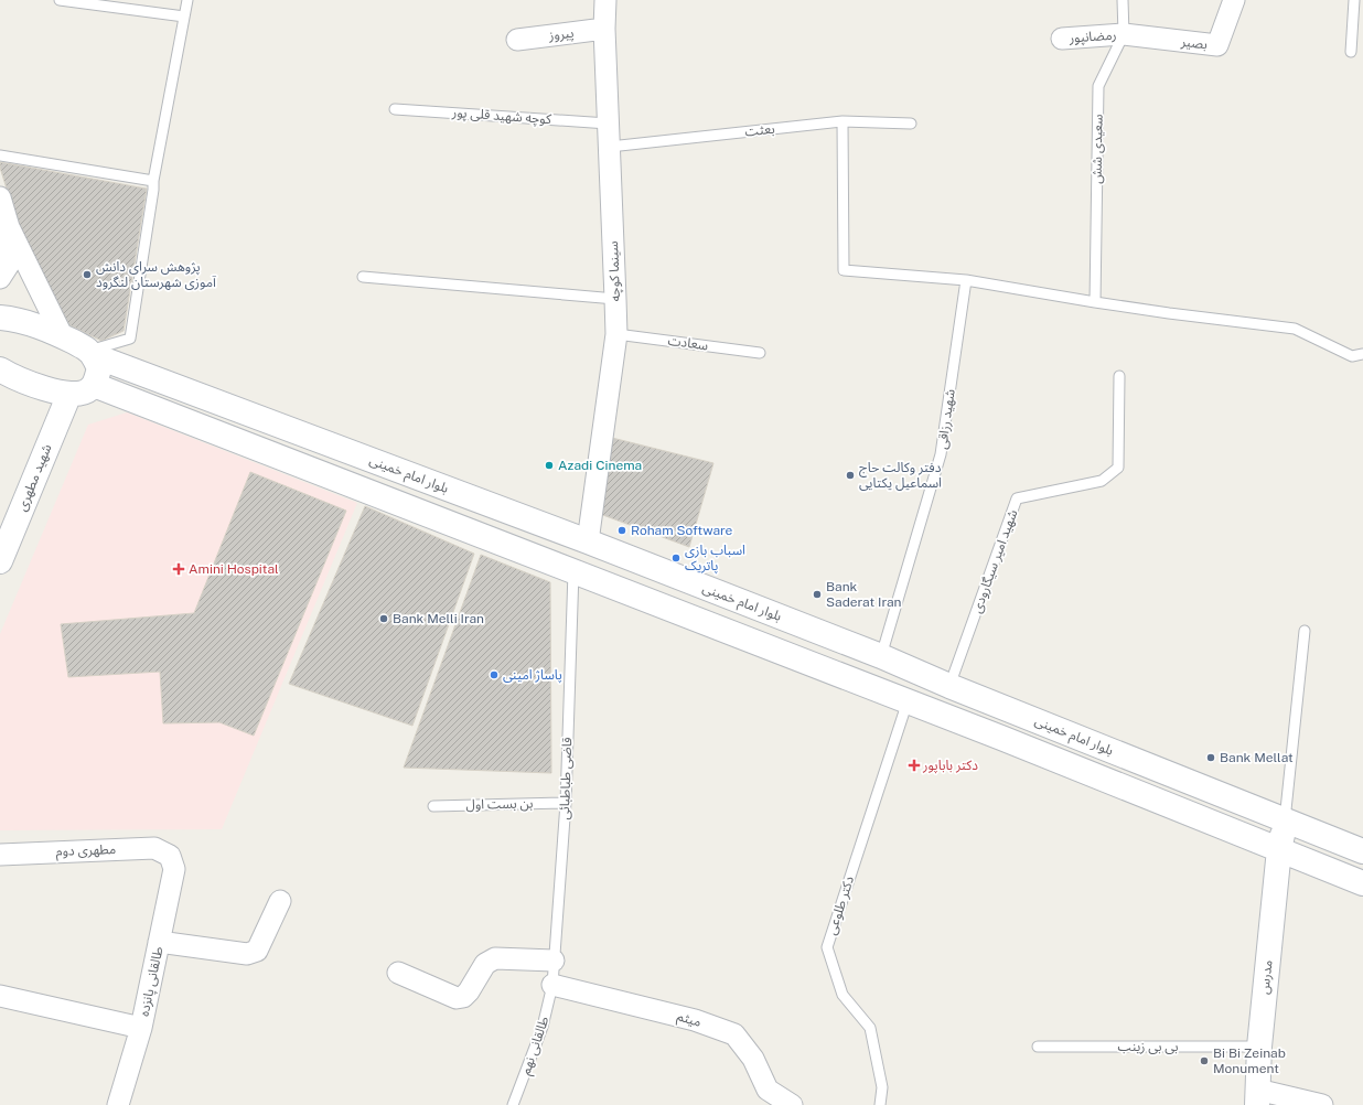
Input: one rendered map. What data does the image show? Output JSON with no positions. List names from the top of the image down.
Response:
{
  "streets": {
    "main road": ["بلوار امام خمینی", "شهید مطهری", "مدرس"],
    "street": [
      "پیروز",
      "رمضانپور",
      "بصیر",
      "سینما کوچه",
      "مطهری دوم",
      "طالقانی پانزده",
      "میثم"
    ],
    "lane": [
      "کوچه شهید قلی پور",
      "بعثت",
      "سعیدی شش",
      "سعادت",
      "شهید رزاقی",
      "شهید امیر سیگارودی",
      "قاضی طباطبائی",
      "بن بست اول",
      "دکتر طلوعی",
      "طالقانی نهم",
      "بی بی زینب"
    ]
  },
  "crossings": [
    ["پیروز", "سینما کوچه"],
    ["رمضانپور", "بصیر"],
    ["رمضانپور", "سعیدی شش"],
    ["بصیر", "سعیدی شش"],
    ["کوچه شهید قلی پور", "سینما کوچه"],
    ["بعثت", "سینما کوچه"],
    ["سینما کوچه", "سعادت"],
    ["سینما کوچه", "بلوار امام خمینی"],
    ["شهید رزاقی", "بلوار امام خمینی"],
    ["بلوار امام خمینی", "شهید امیر سیگارودی"],
    ["بلوار امام خمینی", "مدرس"],
    ["قاضی طباطبائی", "بن بست اول"],
    ["قاضی طباطبائی", "میثم"],
    ["قاضی طباطبائی", "طالقانی نهم"],
    ["مطهری دوم", "طالقانی پانزده"],
    ["مدرس", "بی بی زینب"],
    ["میثم", "طالقانی نهم"]
  ],
  "places": {
    "other": [
      "پژوهش سرای دانش آموزی شهرستان لنگرود",
      "Azadi Cinema",
      "دفتر وکالت حاج اسماعیل یکتایی",
      "Roham Software",
      "اسباب بازی پاتریک",
      "Bank Saderat Iran",
      "Bank Melli Iran",
      "پاساژ امینی",
      "Bank Mellat",
      "Bi Bi Zeinab Monument"
    ],
    "health": ["Amini Hospital", "دکتر باباپور"]
  }
}
